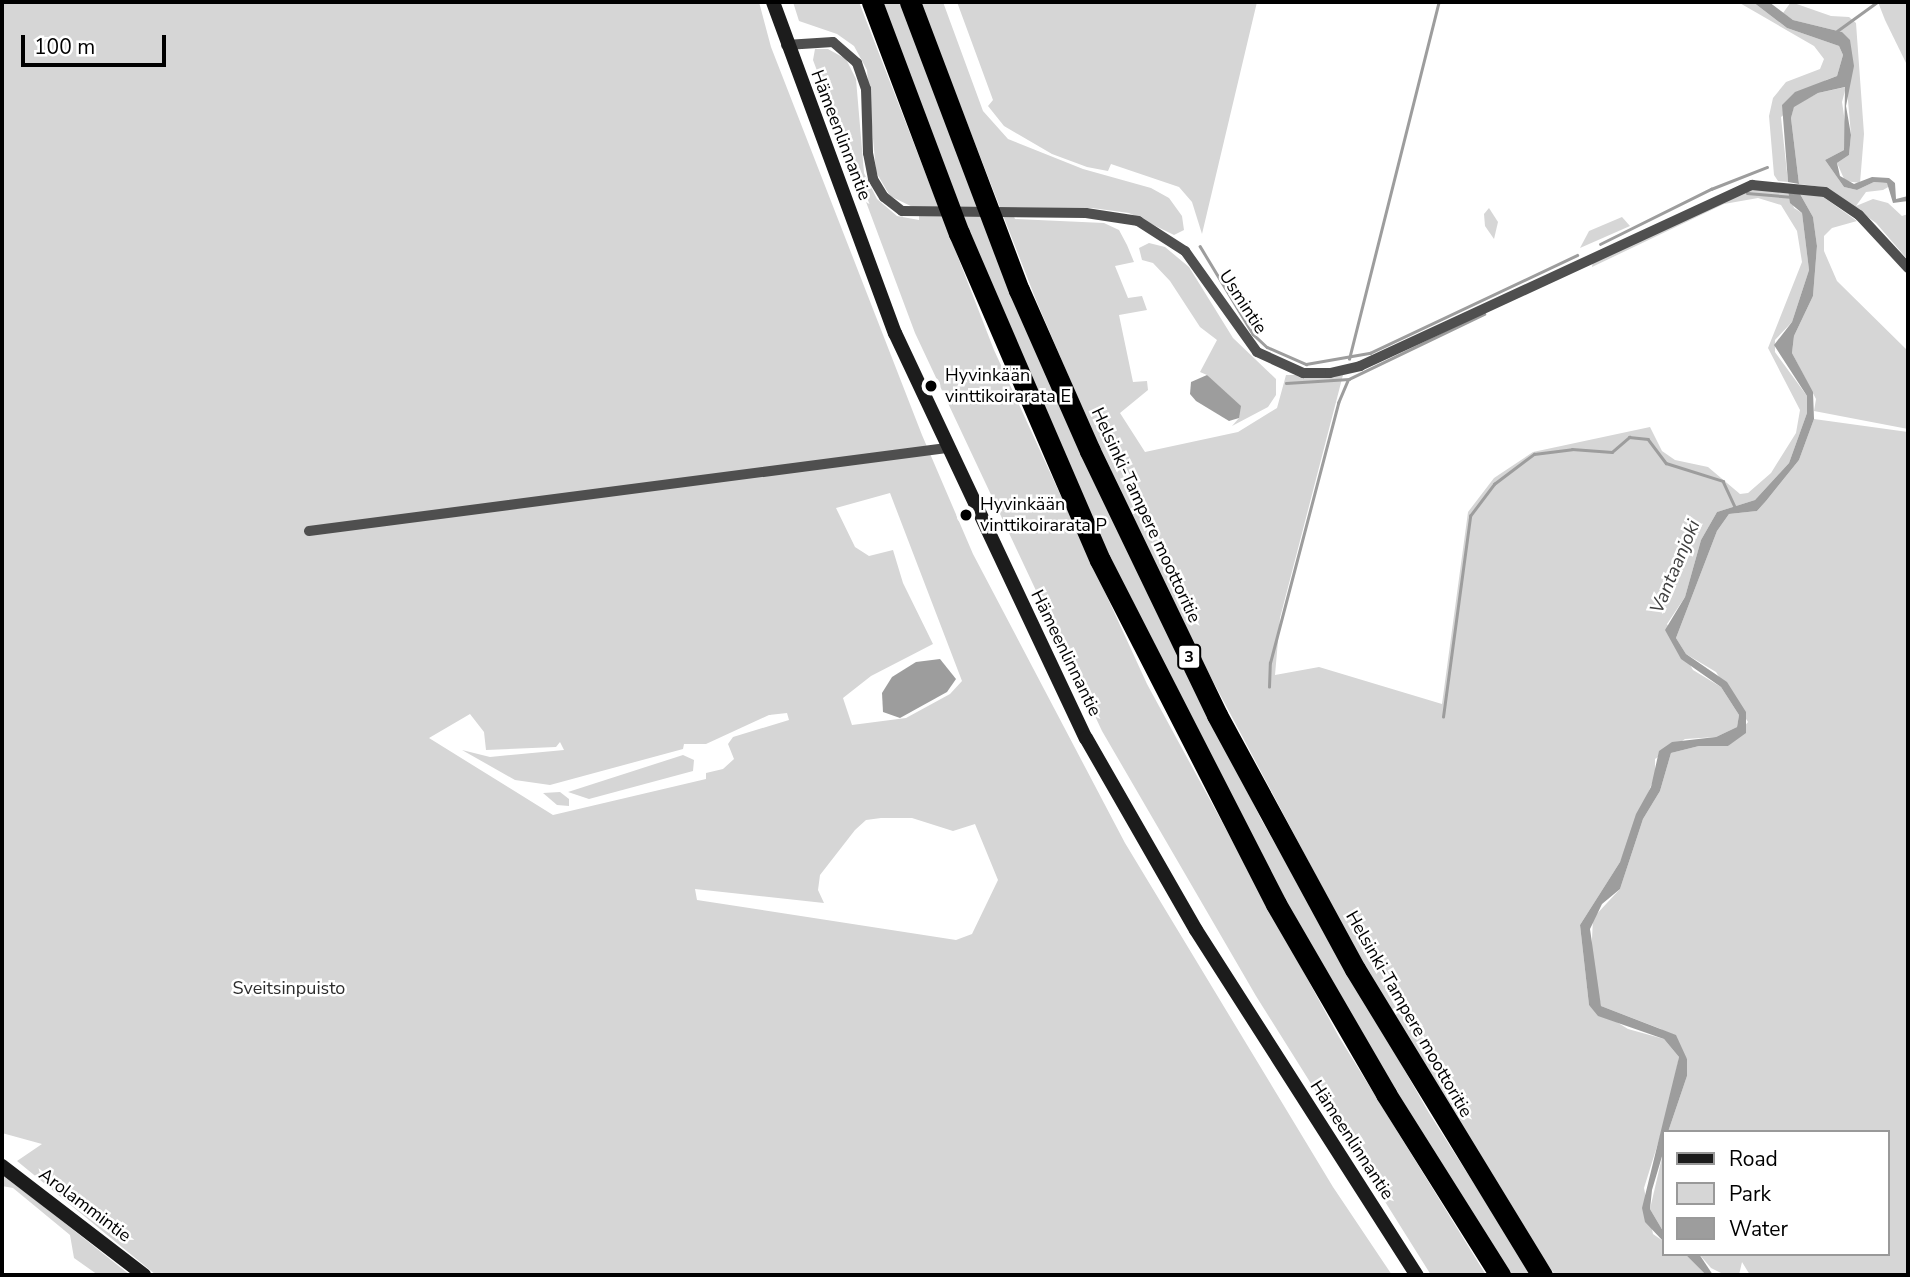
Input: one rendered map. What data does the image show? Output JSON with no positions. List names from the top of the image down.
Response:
{
  "streets": {
    "highway": ["Helsinki-Tampere moottoritie", "3"],
    "main road": ["Hämeenlinnantie", "Arolammintie"],
    "street": ["Usmintie"]
  },
  "crossings": [
    ["Hämeenlinnantie", "Usmintie"]
  ],
  "water": ["Vantaanjoki"],
  "parks": ["Sveitsinpuisto"],
  "places": ["Hyvinkään vinttikoirarata E", "Hyvinkään vinttikoirarata P"],
  "legend": ["Road", "Park", "Water"],
  "scale_bar": "100 m"
}
